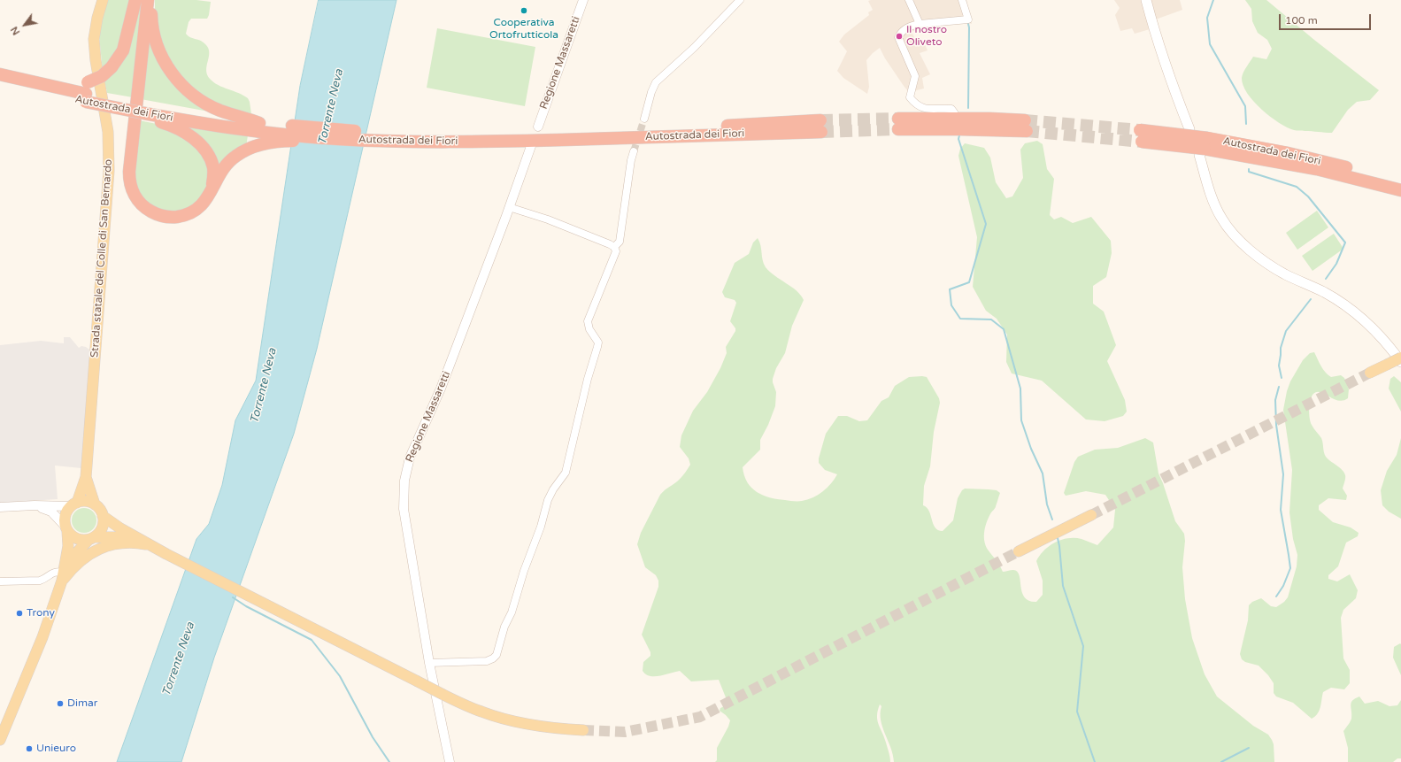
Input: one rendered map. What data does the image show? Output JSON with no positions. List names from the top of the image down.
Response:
{
  "streets": {
    "highway": ["Autostrada dei Fiori"],
    "main road": ["Strada statale del Colle di San Bernardo"],
    "street": ["Regione Massaretti"]
  },
  "water": ["Torrente Neva"],
  "places": [
    "Cooperativa Ortofrutticola",
    "Il nostro Oliveto",
    "Trony",
    "Dimar",
    "Unieuro"
  ],
  "scale_bar": "100 m",
  "north": "bottom left"
}
